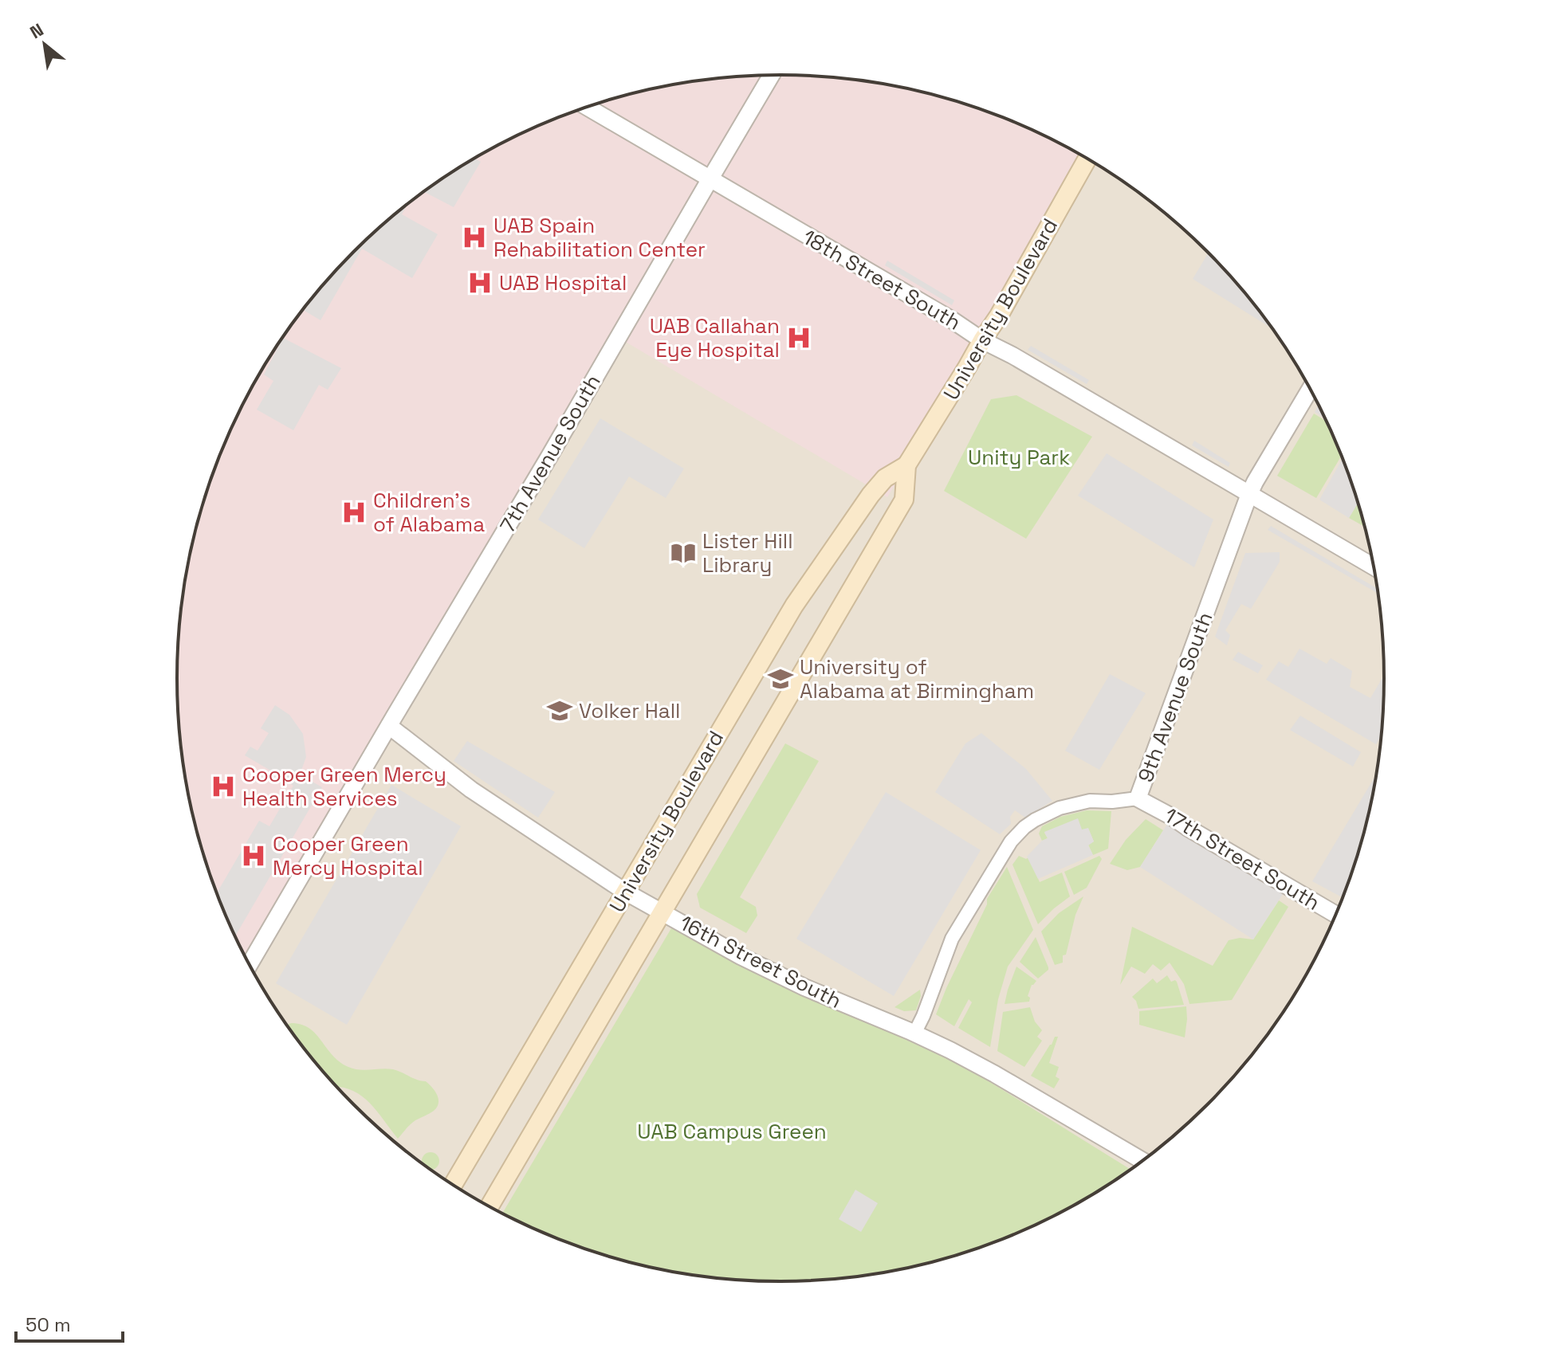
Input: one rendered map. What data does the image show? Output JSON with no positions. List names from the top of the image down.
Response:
{
  "streets": {
    "main road": ["University Boulevard"],
    "street": [
      "18th Street South",
      "7th Avenue South",
      "9th Avenue South",
      "17th Street South",
      "16th Street South"
    ]
  },
  "crossings": [
    ["18th Street South", "University Boulevard"],
    ["18th Street South", "7th Avenue South"],
    ["18th Street South", "9th Avenue South"],
    ["University Boulevard", "16th Street South"],
    ["7th Avenue South", "16th Street South"],
    ["9th Avenue South", "17th Street South"],
    ["9th Avenue South", "16th Street South"]
  ],
  "parks": ["Unity Park", "UAB Campus Green"],
  "places": {
    "hospital": [
      "UAB Spain Rehabilitation Center",
      "UAB Hospital",
      "UAB Callahan Eye Hospital",
      "Children's of Alabama",
      "Cooper Green Mercy Health Services",
      "Cooper Green Mercy Hospital"
    ],
    "library": ["Lister Hill Library"],
    "school or university": ["University of Alabama at Birmingham", "Volker Hall"]
  },
  "scale_bar": "50 m",
  "north": "top left"
}
